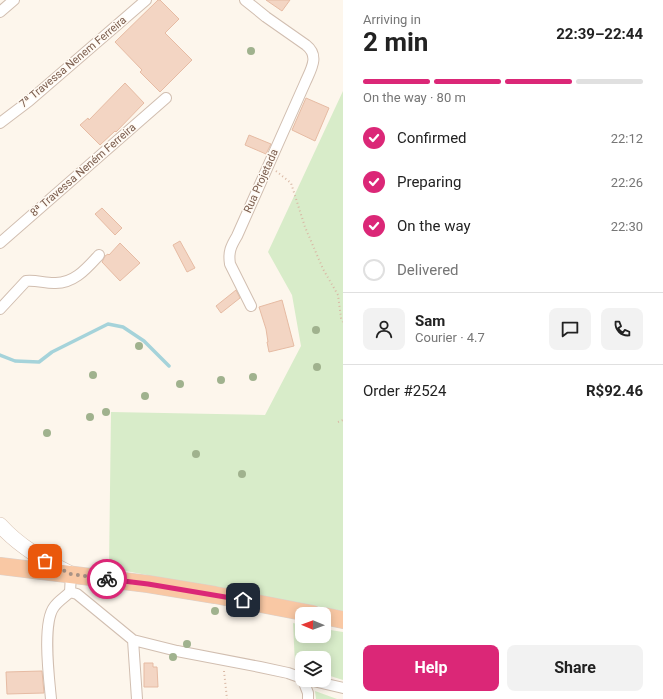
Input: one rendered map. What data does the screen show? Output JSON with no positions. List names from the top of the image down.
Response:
{
  "streets": {
    "street": ["7ª Travessa Nenem Ferreira", "8ª Travessa Neném Ferreira", "Rua Projetada"]
  },
  "north": "left",
  "page": {
    "heading": ["2 min", "Arriving in", "22:39–22:44"],
    "panel": [
      "Sam",
      "Courier · 4.7",
      "Order #2524",
      "R$92.46"
    ],
    "bar": "On the way · 80 m",
    "list": [
      ["Confirmed", "22:12"],
      ["Preparing", "22:26"],
      ["On the way", "22:30"],
      "Delivered"
    ],
    "buttons": ["Help", "Share"]
  }
}
